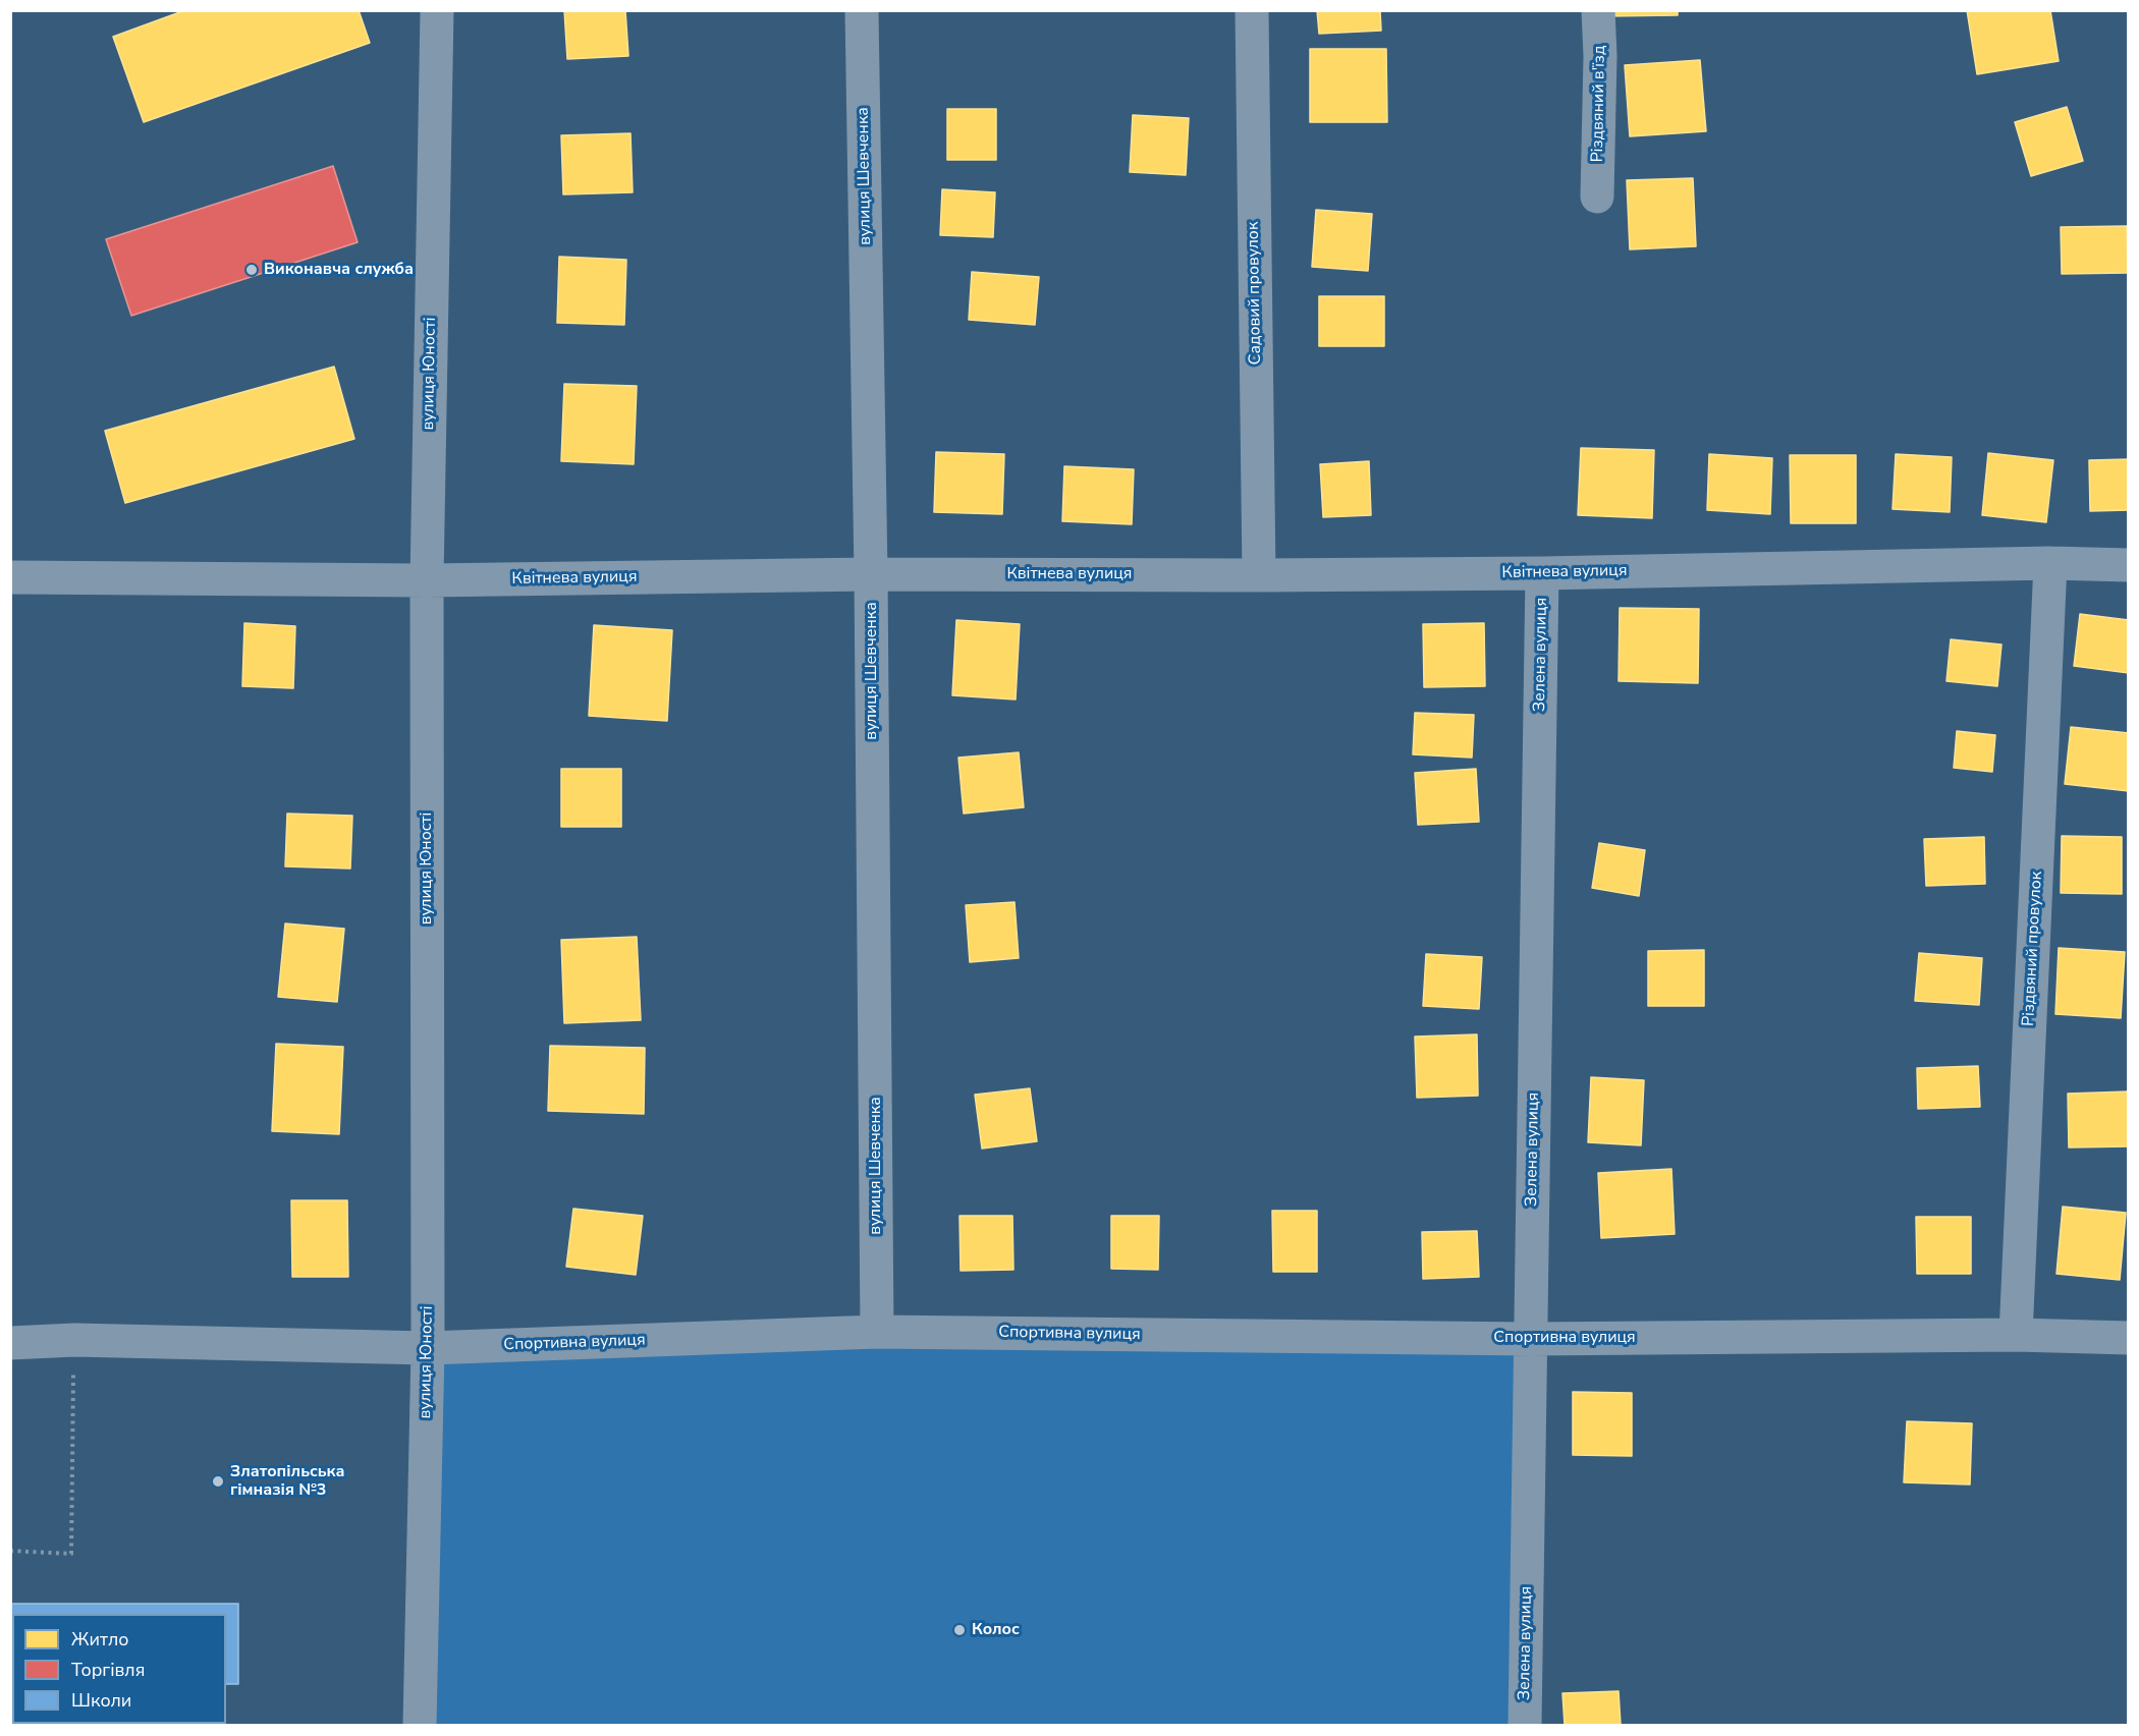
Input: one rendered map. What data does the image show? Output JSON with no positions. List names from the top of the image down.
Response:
{
  "streets": {
    "street": [
      "Різдвяний в'їзд",
      "вулиця Шевченка",
      "Садовий провулок",
      "вулиця Юності",
      "Квітнева вулиця",
      "Зелена вулиця",
      "Різдвяний провулок",
      "Спортивна вулиця"
    ]
  },
  "crossings": [
    ["вулиця Шевченка", "Квітнева вулиця"],
    ["вулиця Шевченка", "Спортивна вулиця"],
    ["Садовий провулок", "Квітнева вулиця"],
    ["вулиця Юності", "Квітнева вулиця"],
    ["вулиця Юності", "Спортивна вулиця"],
    ["Квітнева вулиця", "Зелена вулиця"],
    ["Квітнева вулиця", "Різдвяний провулок"],
    ["Зелена вулиця", "Спортивна вулиця"],
    ["Різдвяний провулок", "Спортивна вулиця"]
  ],
  "places": ["Виконавча служба", "Златопільська гімназія №3", "Колос"],
  "legend": ["Житло", "Торгівля", "Школи"]
}
